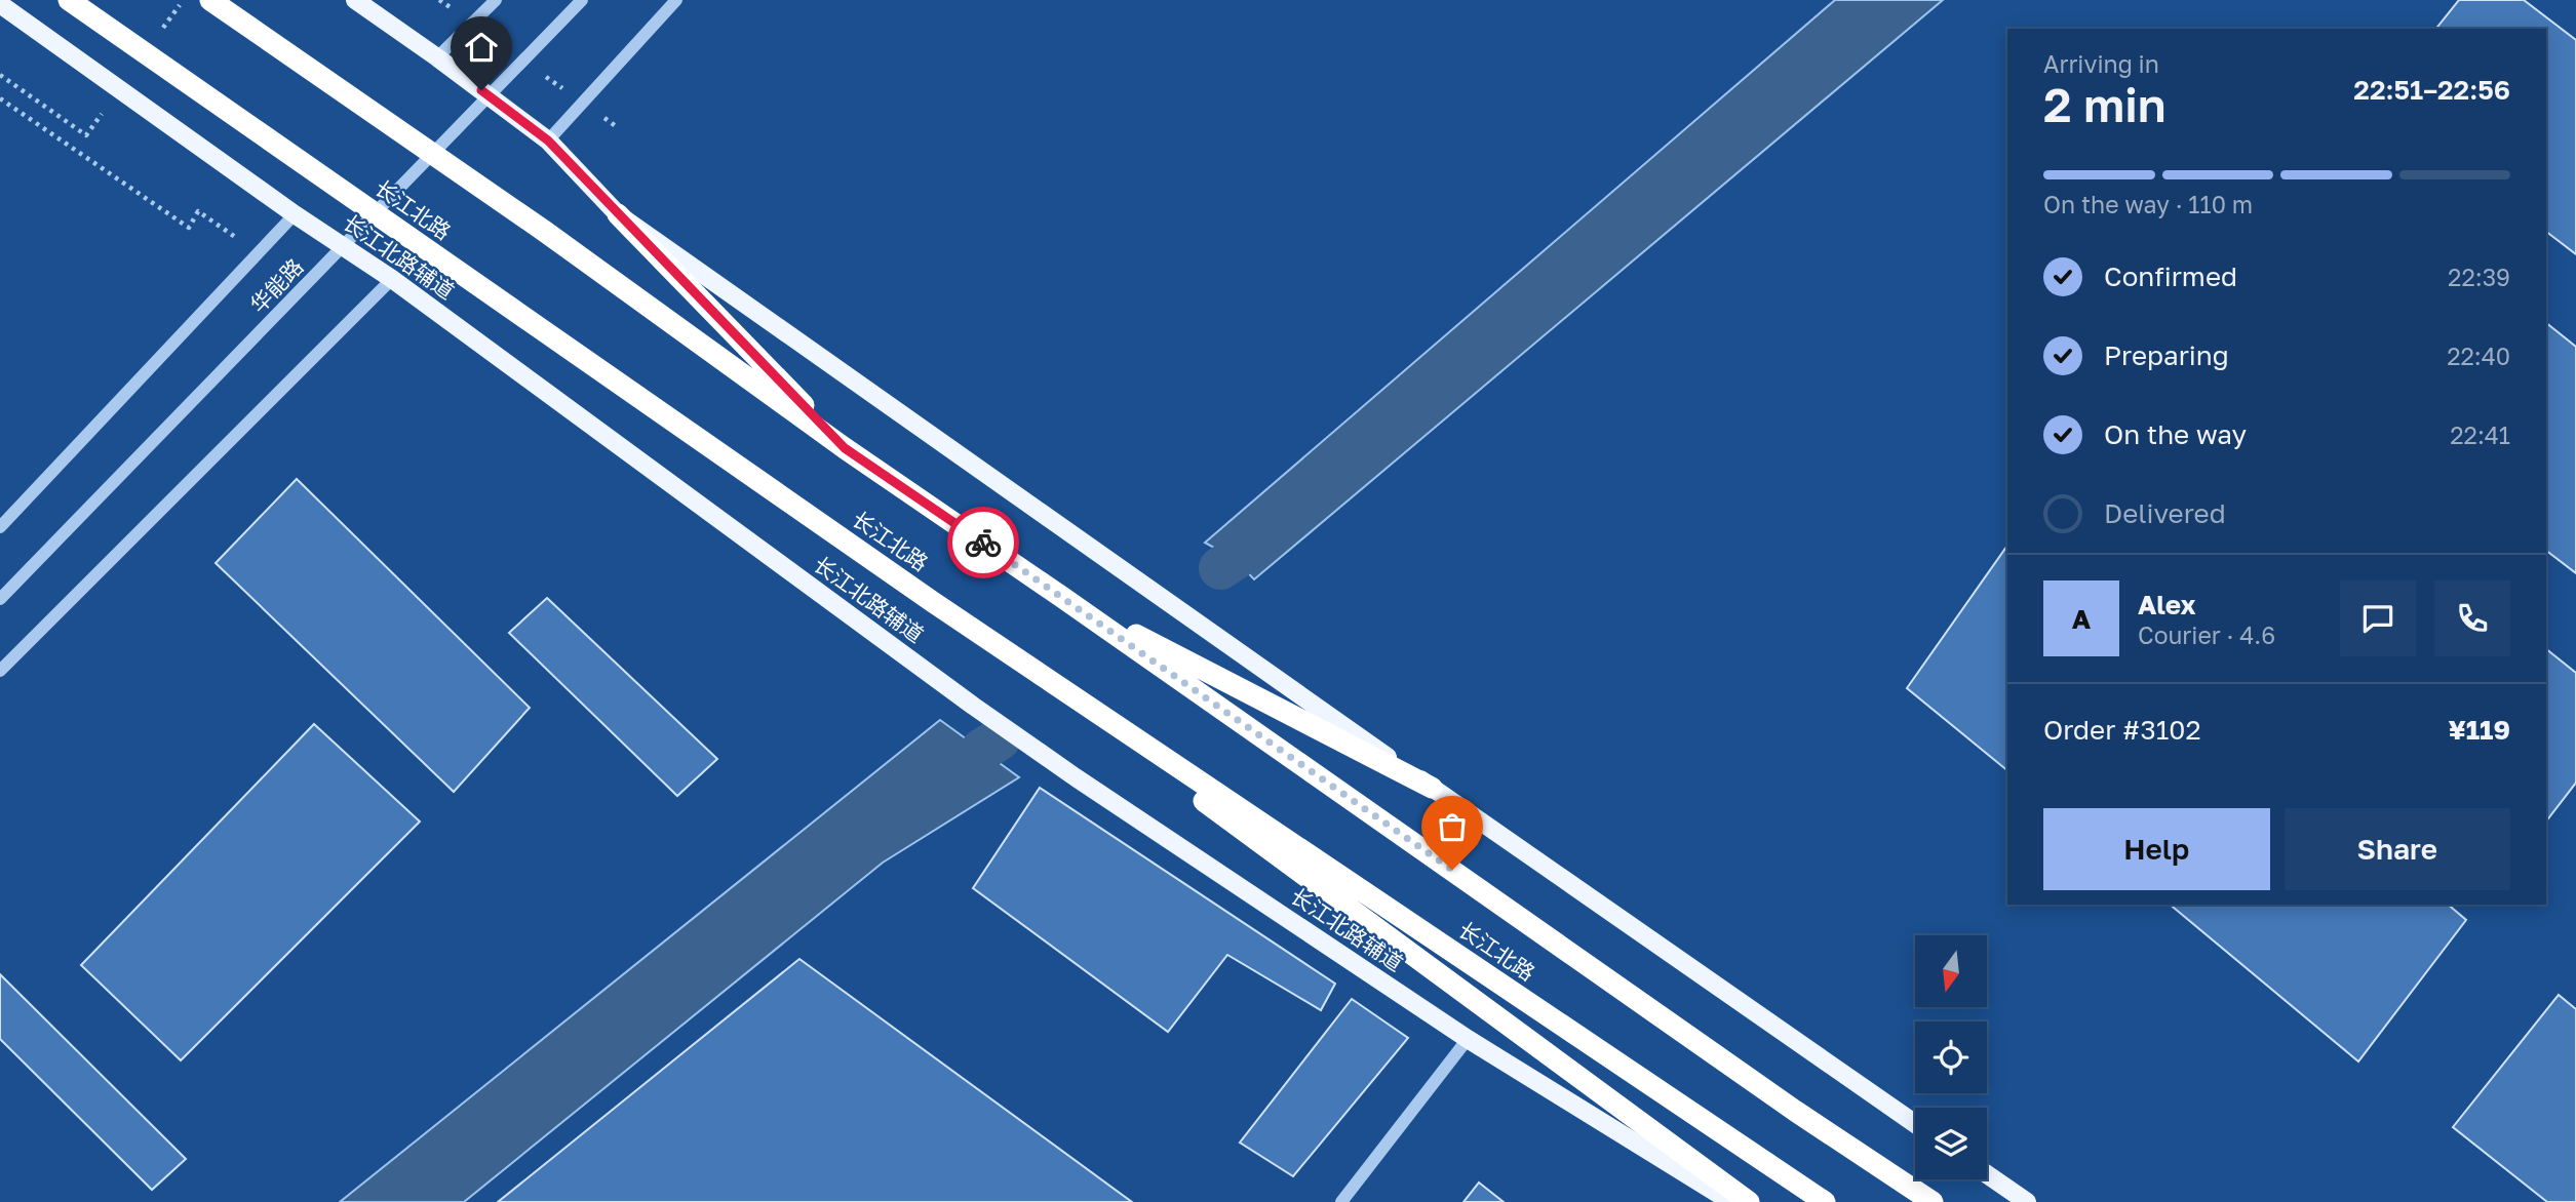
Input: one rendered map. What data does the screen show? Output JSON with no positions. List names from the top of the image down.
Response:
{
  "streets": {
    "highway": ["长江北路"],
    "main road": ["长江北路辅道"],
    "street": ["华能路"]
  },
  "north": "bottom",
  "page": {
    "heading": ["2 min", "Arriving in", "22:51–22:56"],
    "panel": [
      "Alex",
      "Courier · 4.6",
      "Order #3102",
      "¥119"
    ],
    "bar": "On the way · 110 m",
    "list": [
      ["Confirmed", "22:39"],
      ["Preparing", "22:40"],
      ["On the way", "22:41"],
      "Delivered"
    ],
    "round": "A",
    "buttons": ["Help", "Share"]
  }
}
